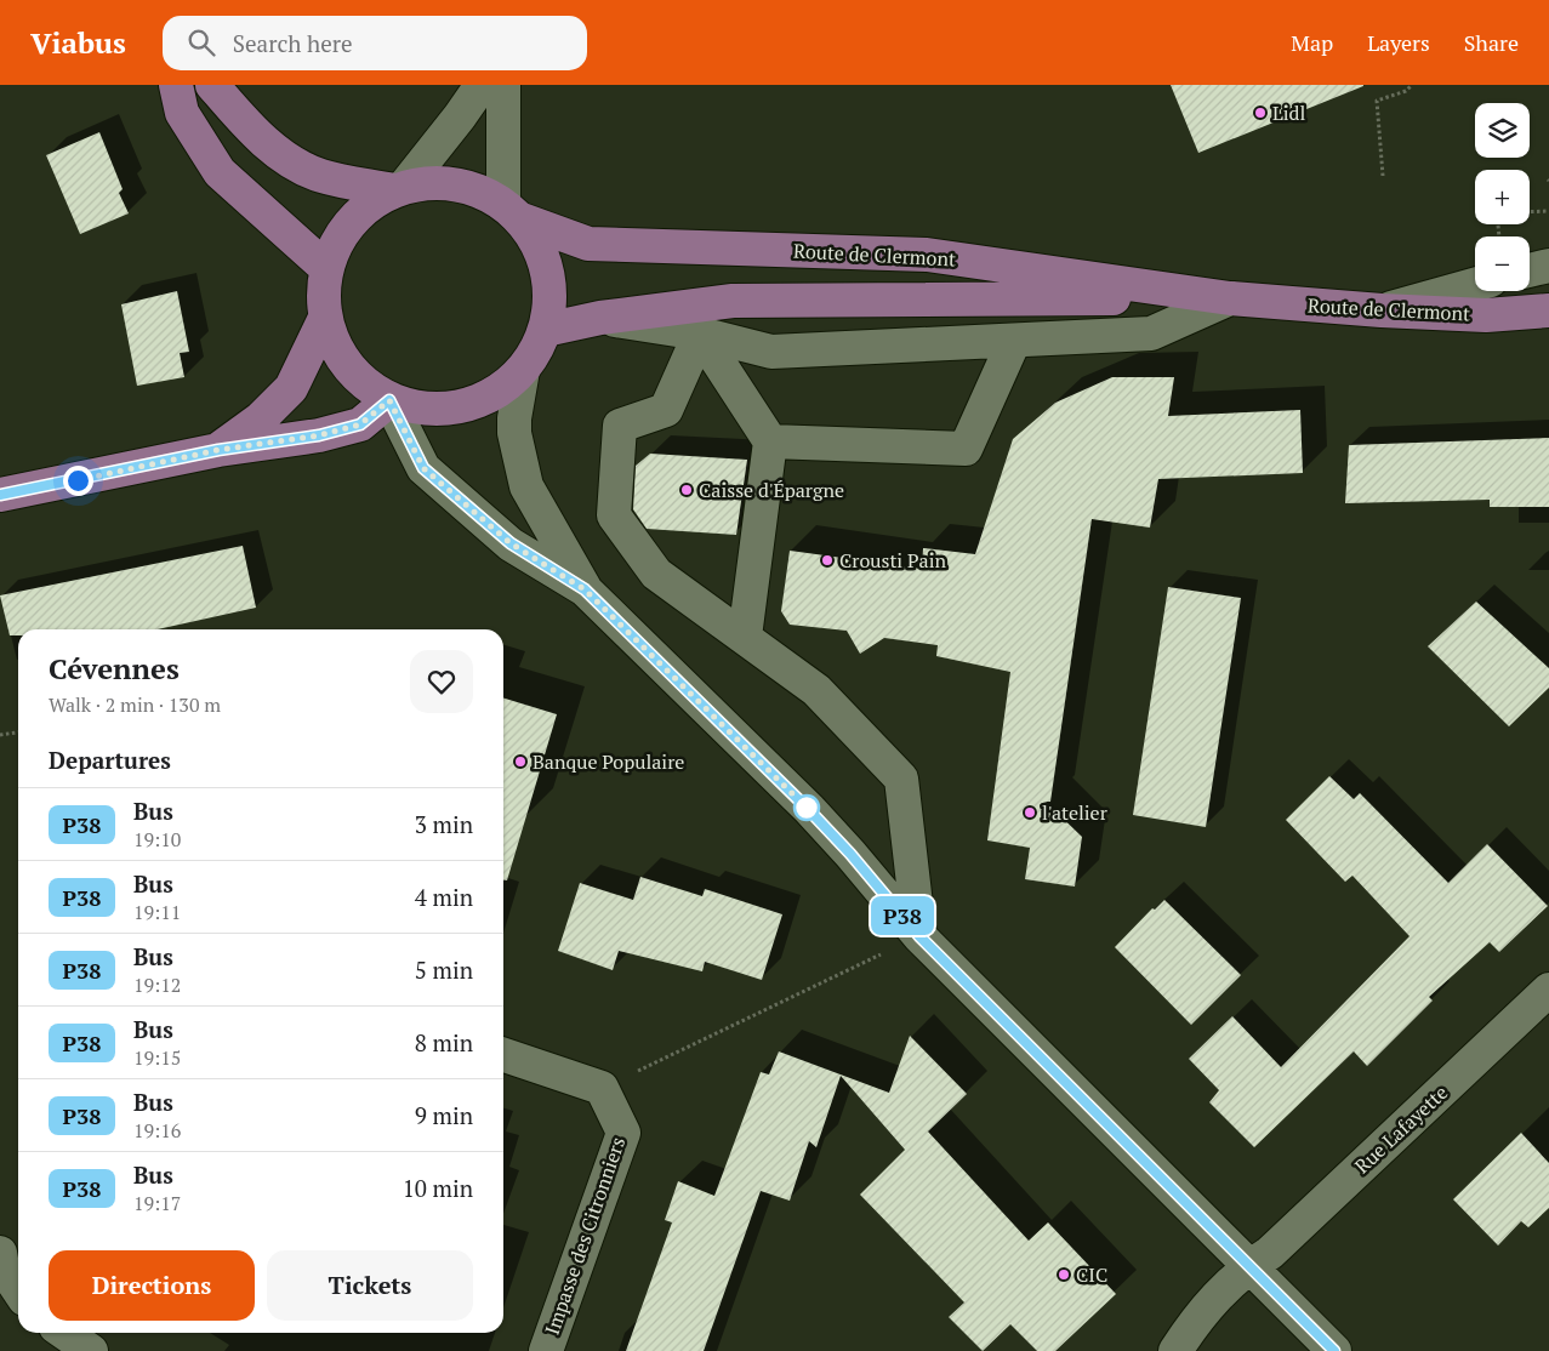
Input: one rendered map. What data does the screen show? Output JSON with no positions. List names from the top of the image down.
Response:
{
  "streets": {
    "main road": ["Route de Clermont"],
    "street": ["Rue Lafayette", "Impasse des Citronniers"]
  },
  "places": [
    "Lidl",
    "Caisse d'Épargne",
    "Crousti Pain",
    "Banque Populaire",
    "l'atelier",
    "CIC"
  ],
  "lines": ["bus line P38"],
  "page": {
    "header": "Viabus",
    "search": "Search here",
    "nav": ["Map", "Layers", "Share"],
    "on_map": "P38",
    "map_buttons": ["+", "−"],
    "heading": [
      ["Cévennes", "Walk · 2 min · 130 m"],
      "Departures"
    ],
    "list": [
      {
        "mark": "P38",
        "name": "Bus",
        "note": "19:10",
        "value": "3 min"
      },
      {
        "mark": "P38",
        "name": "Bus",
        "note": "19:11",
        "value": "4 min"
      },
      {
        "mark": "P38",
        "name": "Bus",
        "note": "19:12",
        "value": "5 min"
      },
      {
        "mark": "P38",
        "name": "Bus",
        "note": "19:15",
        "value": "8 min"
      },
      {
        "mark": "P38",
        "name": "Bus",
        "note": "19:16",
        "value": "9 min"
      },
      {
        "mark": "P38",
        "name": "Bus",
        "note": "19:17",
        "value": "10 min"
      }
    ],
    "buttons": ["Directions", "Tickets"]
  }
}
